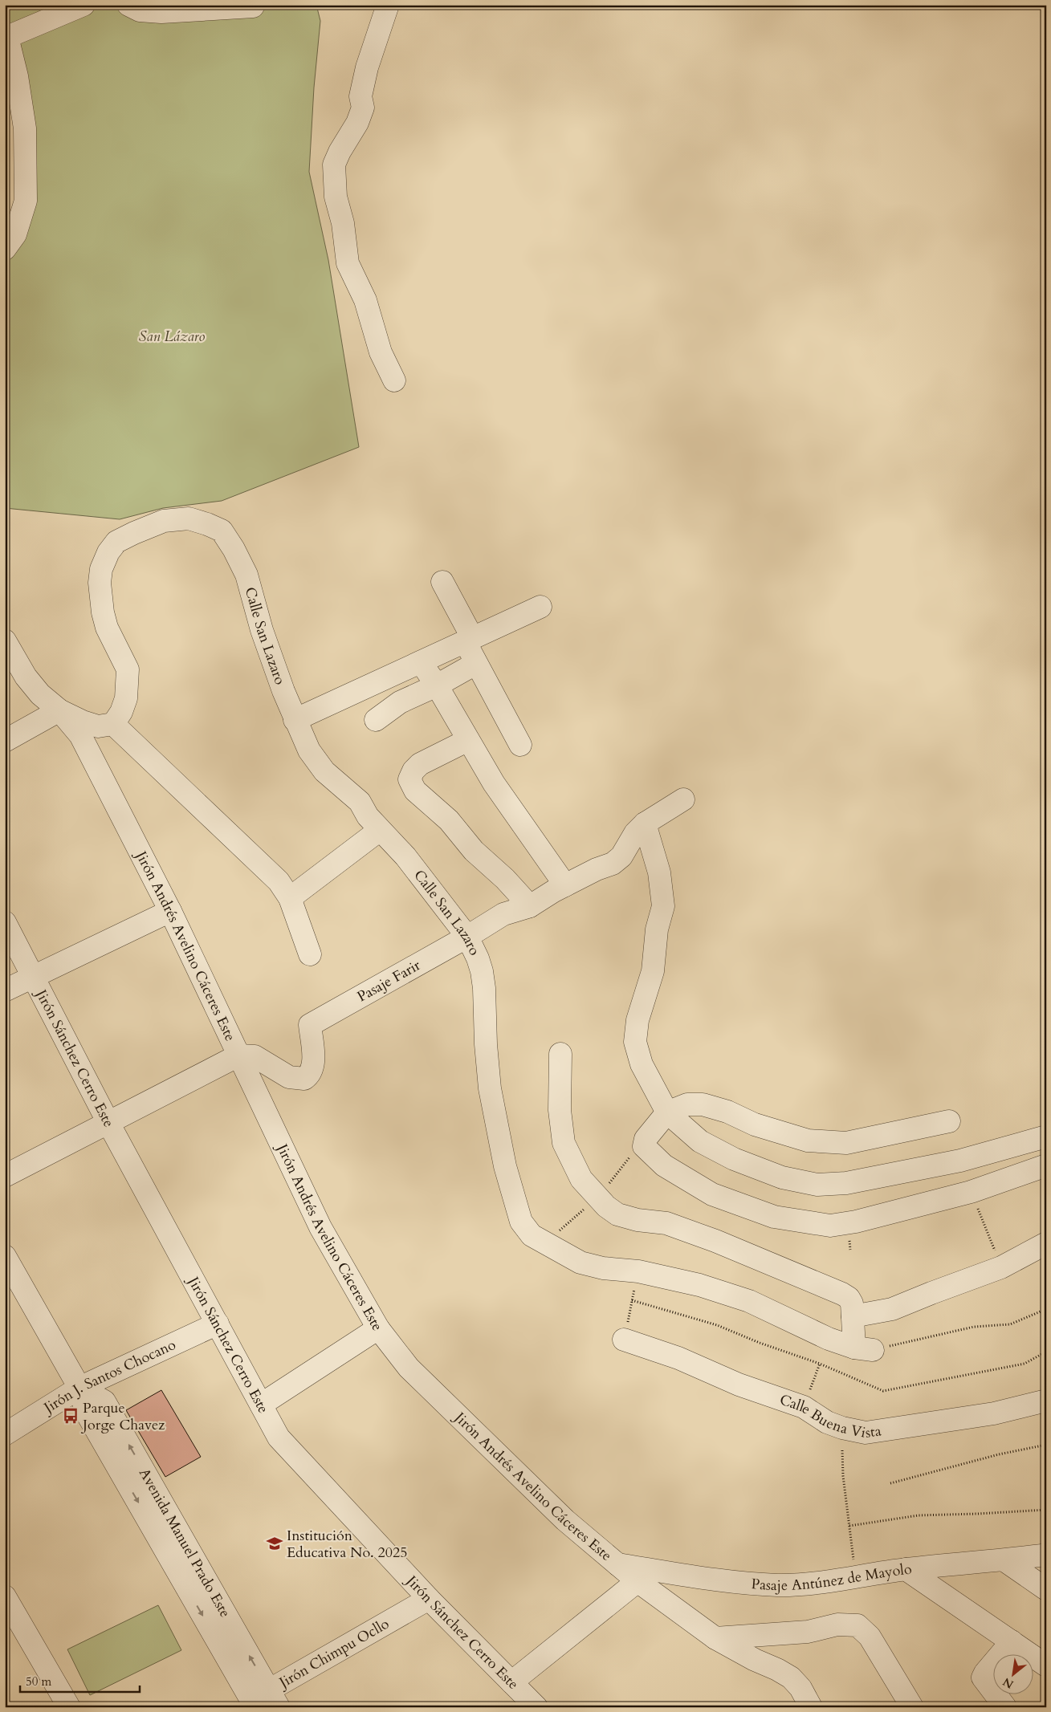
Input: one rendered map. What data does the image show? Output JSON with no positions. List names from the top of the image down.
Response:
{
  "streets": {
    "street": [
      "Calle San Lazaro",
      "Jirón Andrés Avelino Cáceres Este",
      "Pasaje Farir",
      "Jirón Sánchez Cerro Este",
      "Jirón J. Santos Chocano",
      "Calle Buena Vista",
      "Avenida Manuel Prado Este",
      "Pasaje Antúnez de Mayolo",
      "Jirón Chimpu Ocllo"
    ]
  },
  "crossings": [
    ["Calle San Lazaro", "Pasaje Farir"],
    ["Jirón Andrés Avelino Cáceres Este", "Pasaje Farir"],
    ["Jirón Andrés Avelino Cáceres Este", "Pasaje Antúnez de Mayolo"],
    ["Jirón Sánchez Cerro Este", "Jirón J. Santos Chocano"],
    ["Jirón Sánchez Cerro Este", "Jirón Chimpu Ocllo"],
    ["Jirón J. Santos Chocano", "Avenida Manuel Prado Este"],
    ["Avenida Manuel Prado Este", "Jirón Chimpu Ocllo"]
  ],
  "parks": ["San Lázaro"],
  "places": {
    "bus stop": ["Parque Jorge Chavez"],
    "school or university": ["Institución Educativa No. 2025"]
  },
  "scale_bar": "50 m",
  "north": "bottom left"
}
